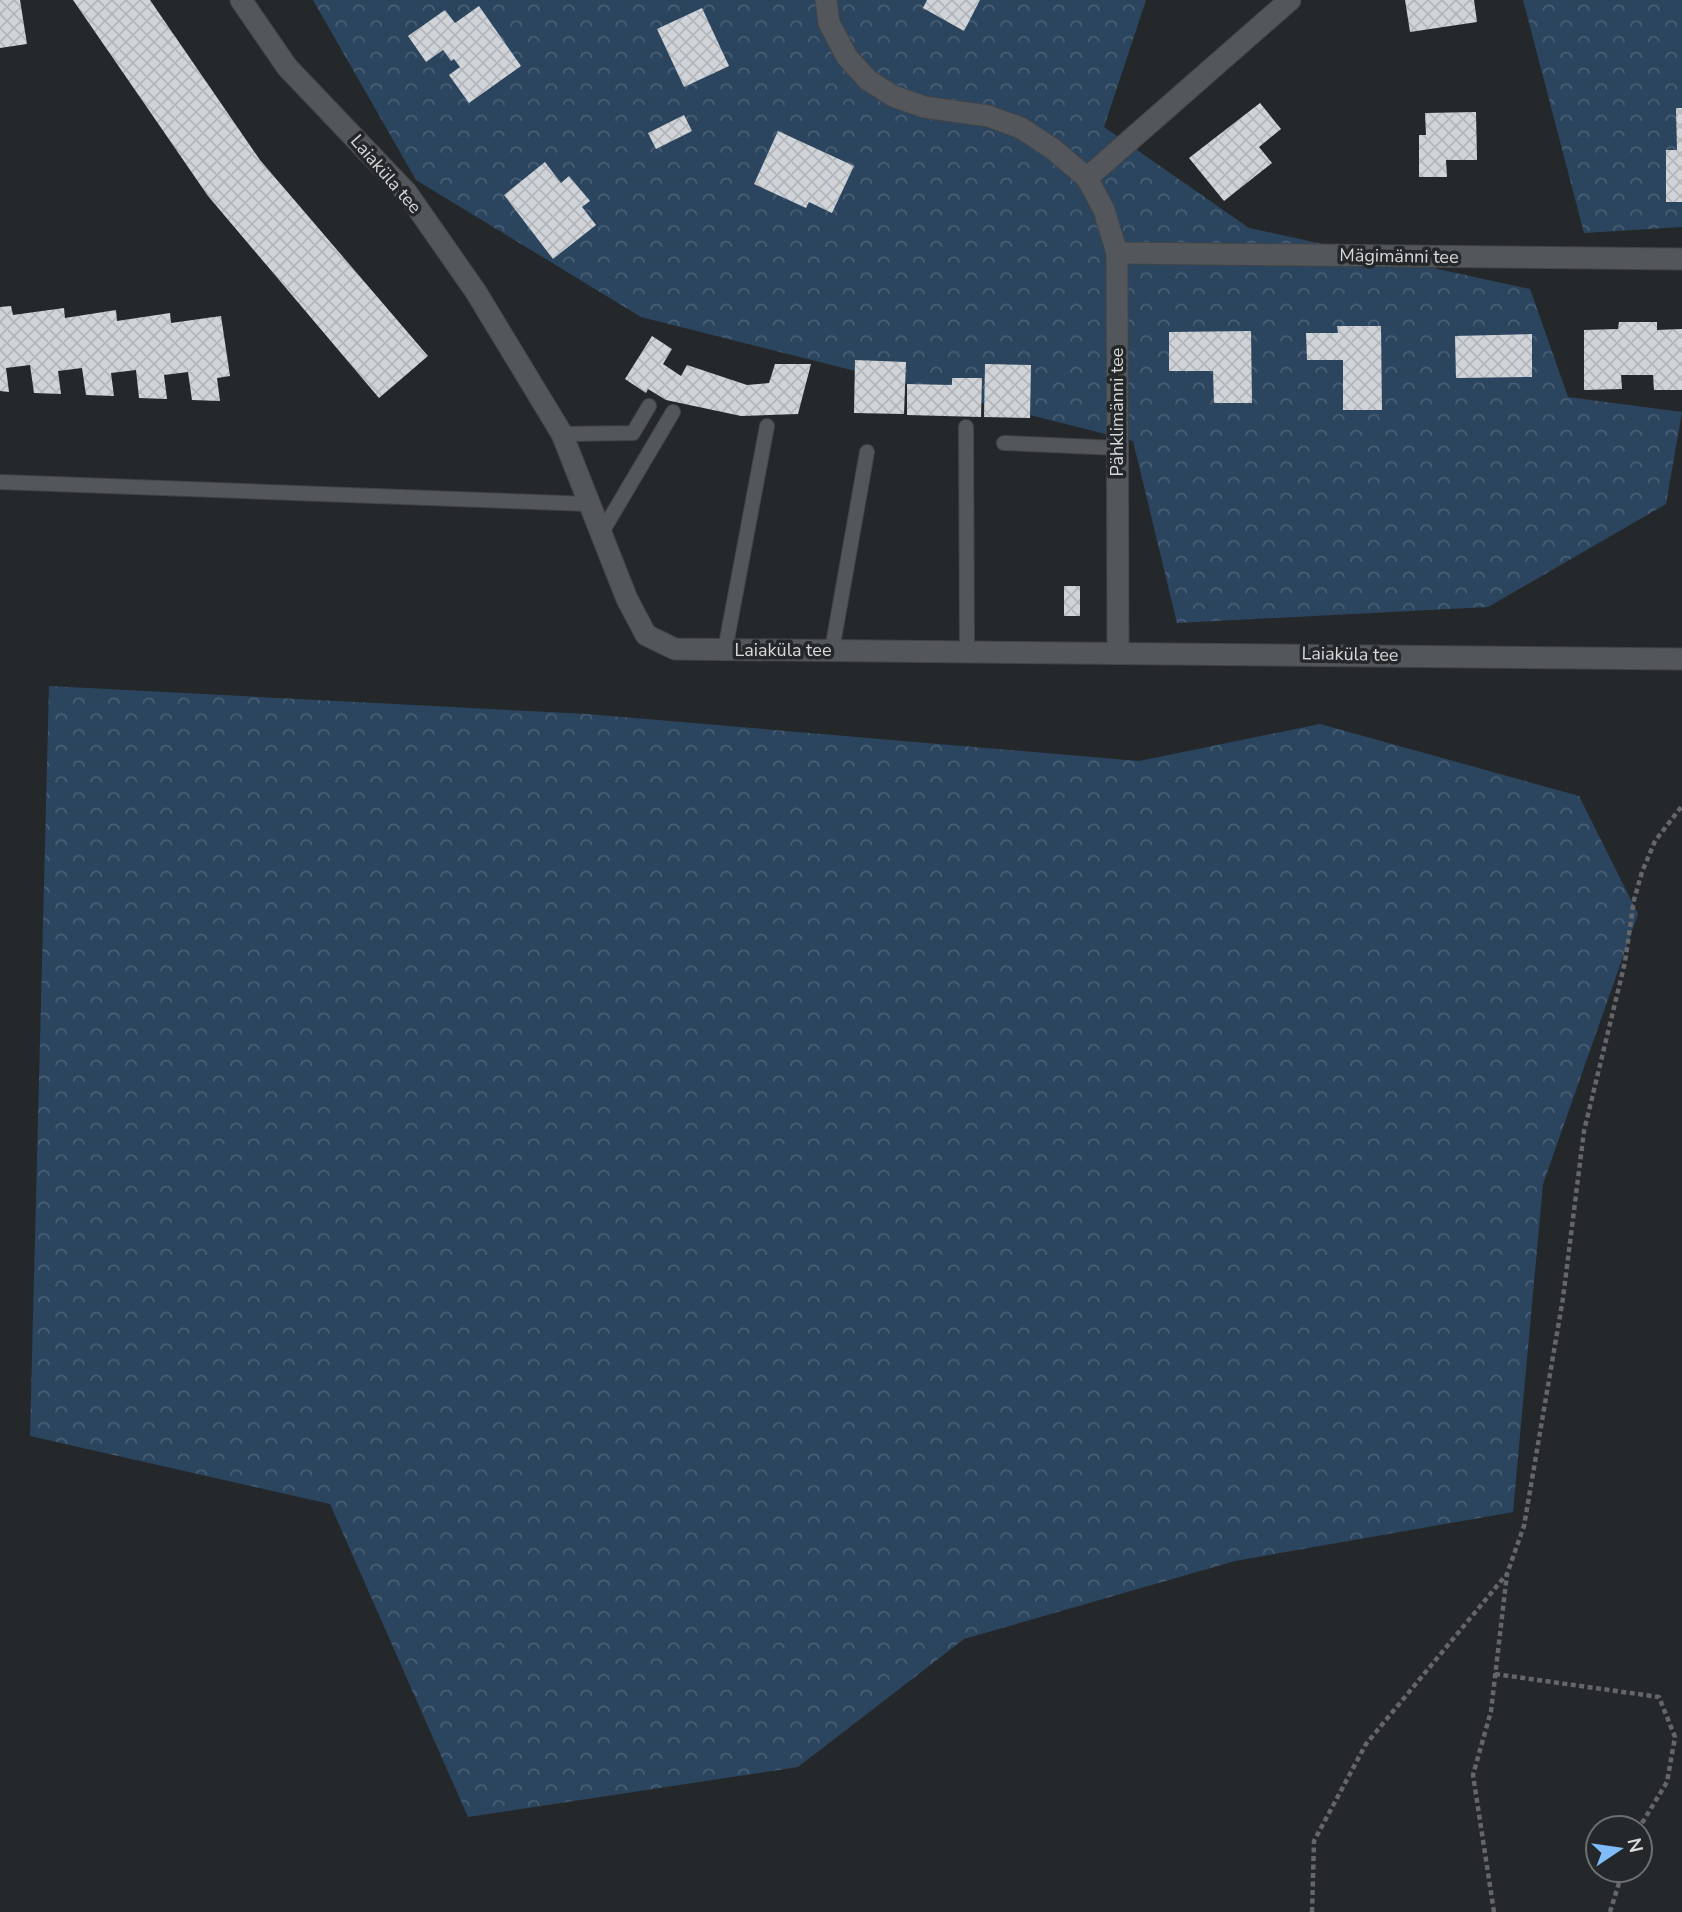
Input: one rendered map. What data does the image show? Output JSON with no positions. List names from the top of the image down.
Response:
{
  "streets": {
    "street": ["Laiaküla tee", "Mägimänni tee", "Pähklimänni tee"]
  },
  "crossings": [
    ["Laiaküla tee", "Pähklimänni tee"],
    ["Mägimänni tee", "Pähklimänni tee"]
  ],
  "north": "right"
}
